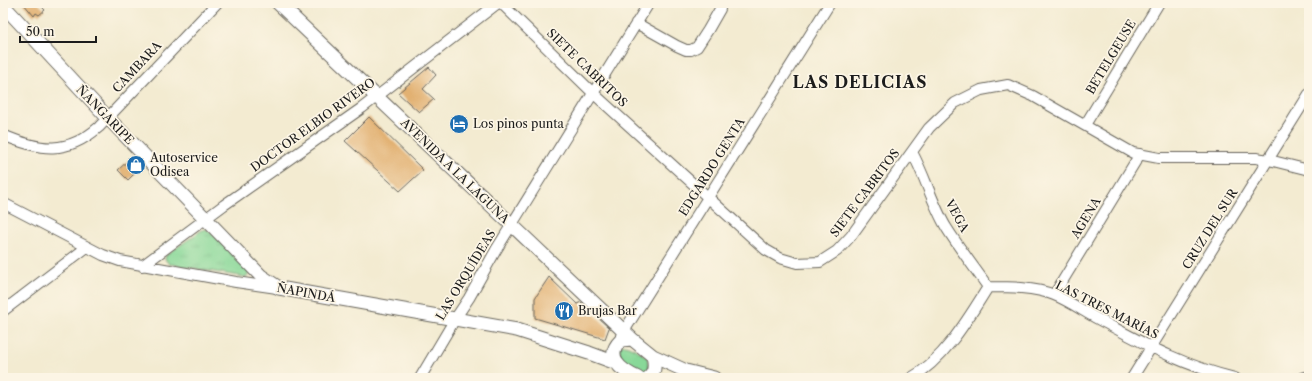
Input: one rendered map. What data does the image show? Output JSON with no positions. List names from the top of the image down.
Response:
{
  "streets": {
    "street": [
      "BETELGEUSE",
      "CAMBARA",
      "SIETE CABRITOS",
      "ÑANGARIPE",
      "DOCTOR ELBIO RIVERO",
      "EDGARDO GENTA",
      "AVENIDA A LA LAGUNA",
      "VEGA",
      "AGENA",
      "CRUZ DEL SUR",
      "LAS ORQUÍDEAS",
      "ÑAPINDÁ",
      "LAS TRES MARÍAS"
    ]
  },
  "crossings": [
    ["BETELGEUSE", "SIETE CABRITOS"],
    ["CAMBARA", "ÑANGARIPE"],
    ["SIETE CABRITOS", "DOCTOR ELBIO RIVERO"],
    ["SIETE CABRITOS", "EDGARDO GENTA"],
    ["SIETE CABRITOS", "VEGA"],
    ["SIETE CABRITOS", "AGENA"],
    ["SIETE CABRITOS", "CRUZ DEL SUR"],
    ["SIETE CABRITOS", "LAS ORQUÍDEAS"],
    ["ÑANGARIPE", "DOCTOR ELBIO RIVERO"],
    ["ÑANGARIPE", "ÑAPINDÁ"],
    ["DOCTOR ELBIO RIVERO", "AVENIDA A LA LAGUNA"],
    ["DOCTOR ELBIO RIVERO", "ÑAPINDÁ"],
    ["EDGARDO GENTA", "AVENIDA A LA LAGUNA"],
    ["AVENIDA A LA LAGUNA", "LAS ORQUÍDEAS"],
    ["VEGA", "LAS TRES MARÍAS"],
    ["AGENA", "LAS TRES MARÍAS"],
    ["CRUZ DEL SUR", "LAS TRES MARÍAS"],
    ["LAS ORQUÍDEAS", "ÑAPINDÁ"]
  ],
  "districts": ["LAS DELICIAS"],
  "places": {
    "hotel": ["Los pinos punta"],
    "shop": ["Autoservice Odisea"],
    "restaurant": ["Brujas Bar"]
  },
  "scale_bar": "50 m"
}
